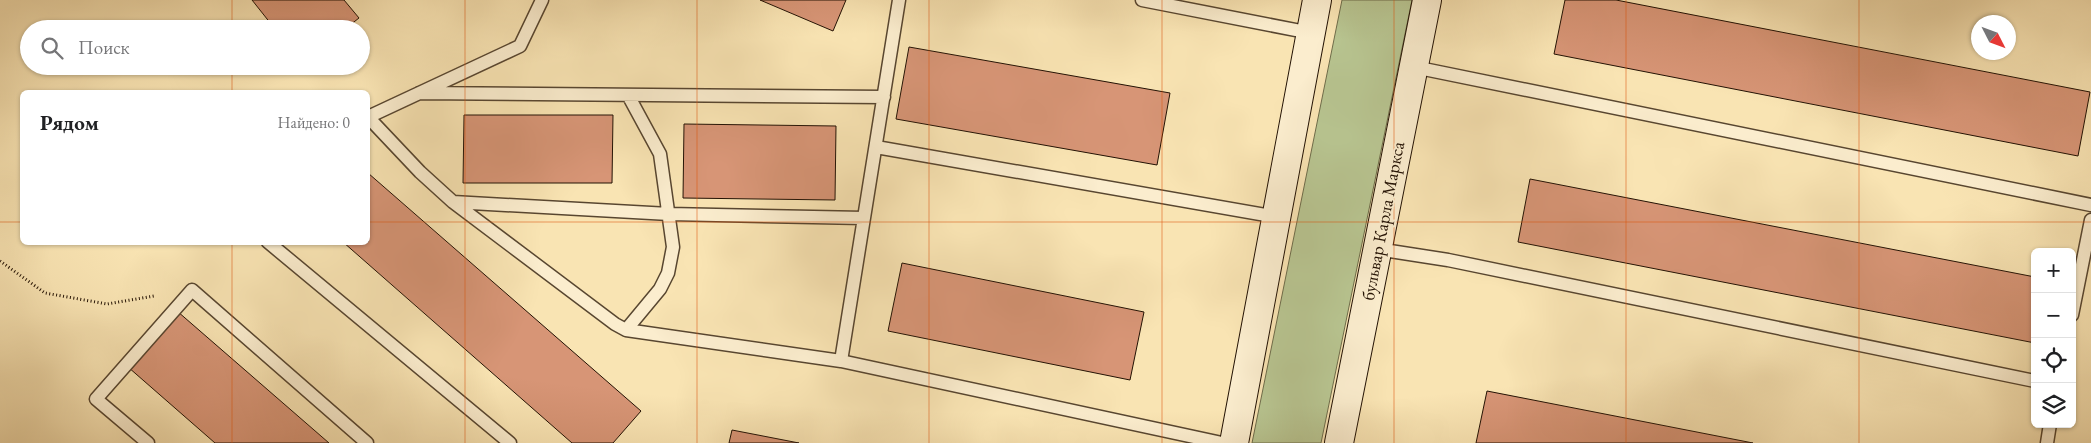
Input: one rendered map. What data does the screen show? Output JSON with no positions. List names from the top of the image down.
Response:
{
  "streets": {
    "street": ["бульвар Карла Маркса"]
  },
  "north": "bottom right",
  "page": {
    "search": "Поиск",
    "heading": ["Рядом", "Найдено: 0"],
    "map_buttons": ["+", "−"]
  }
}
